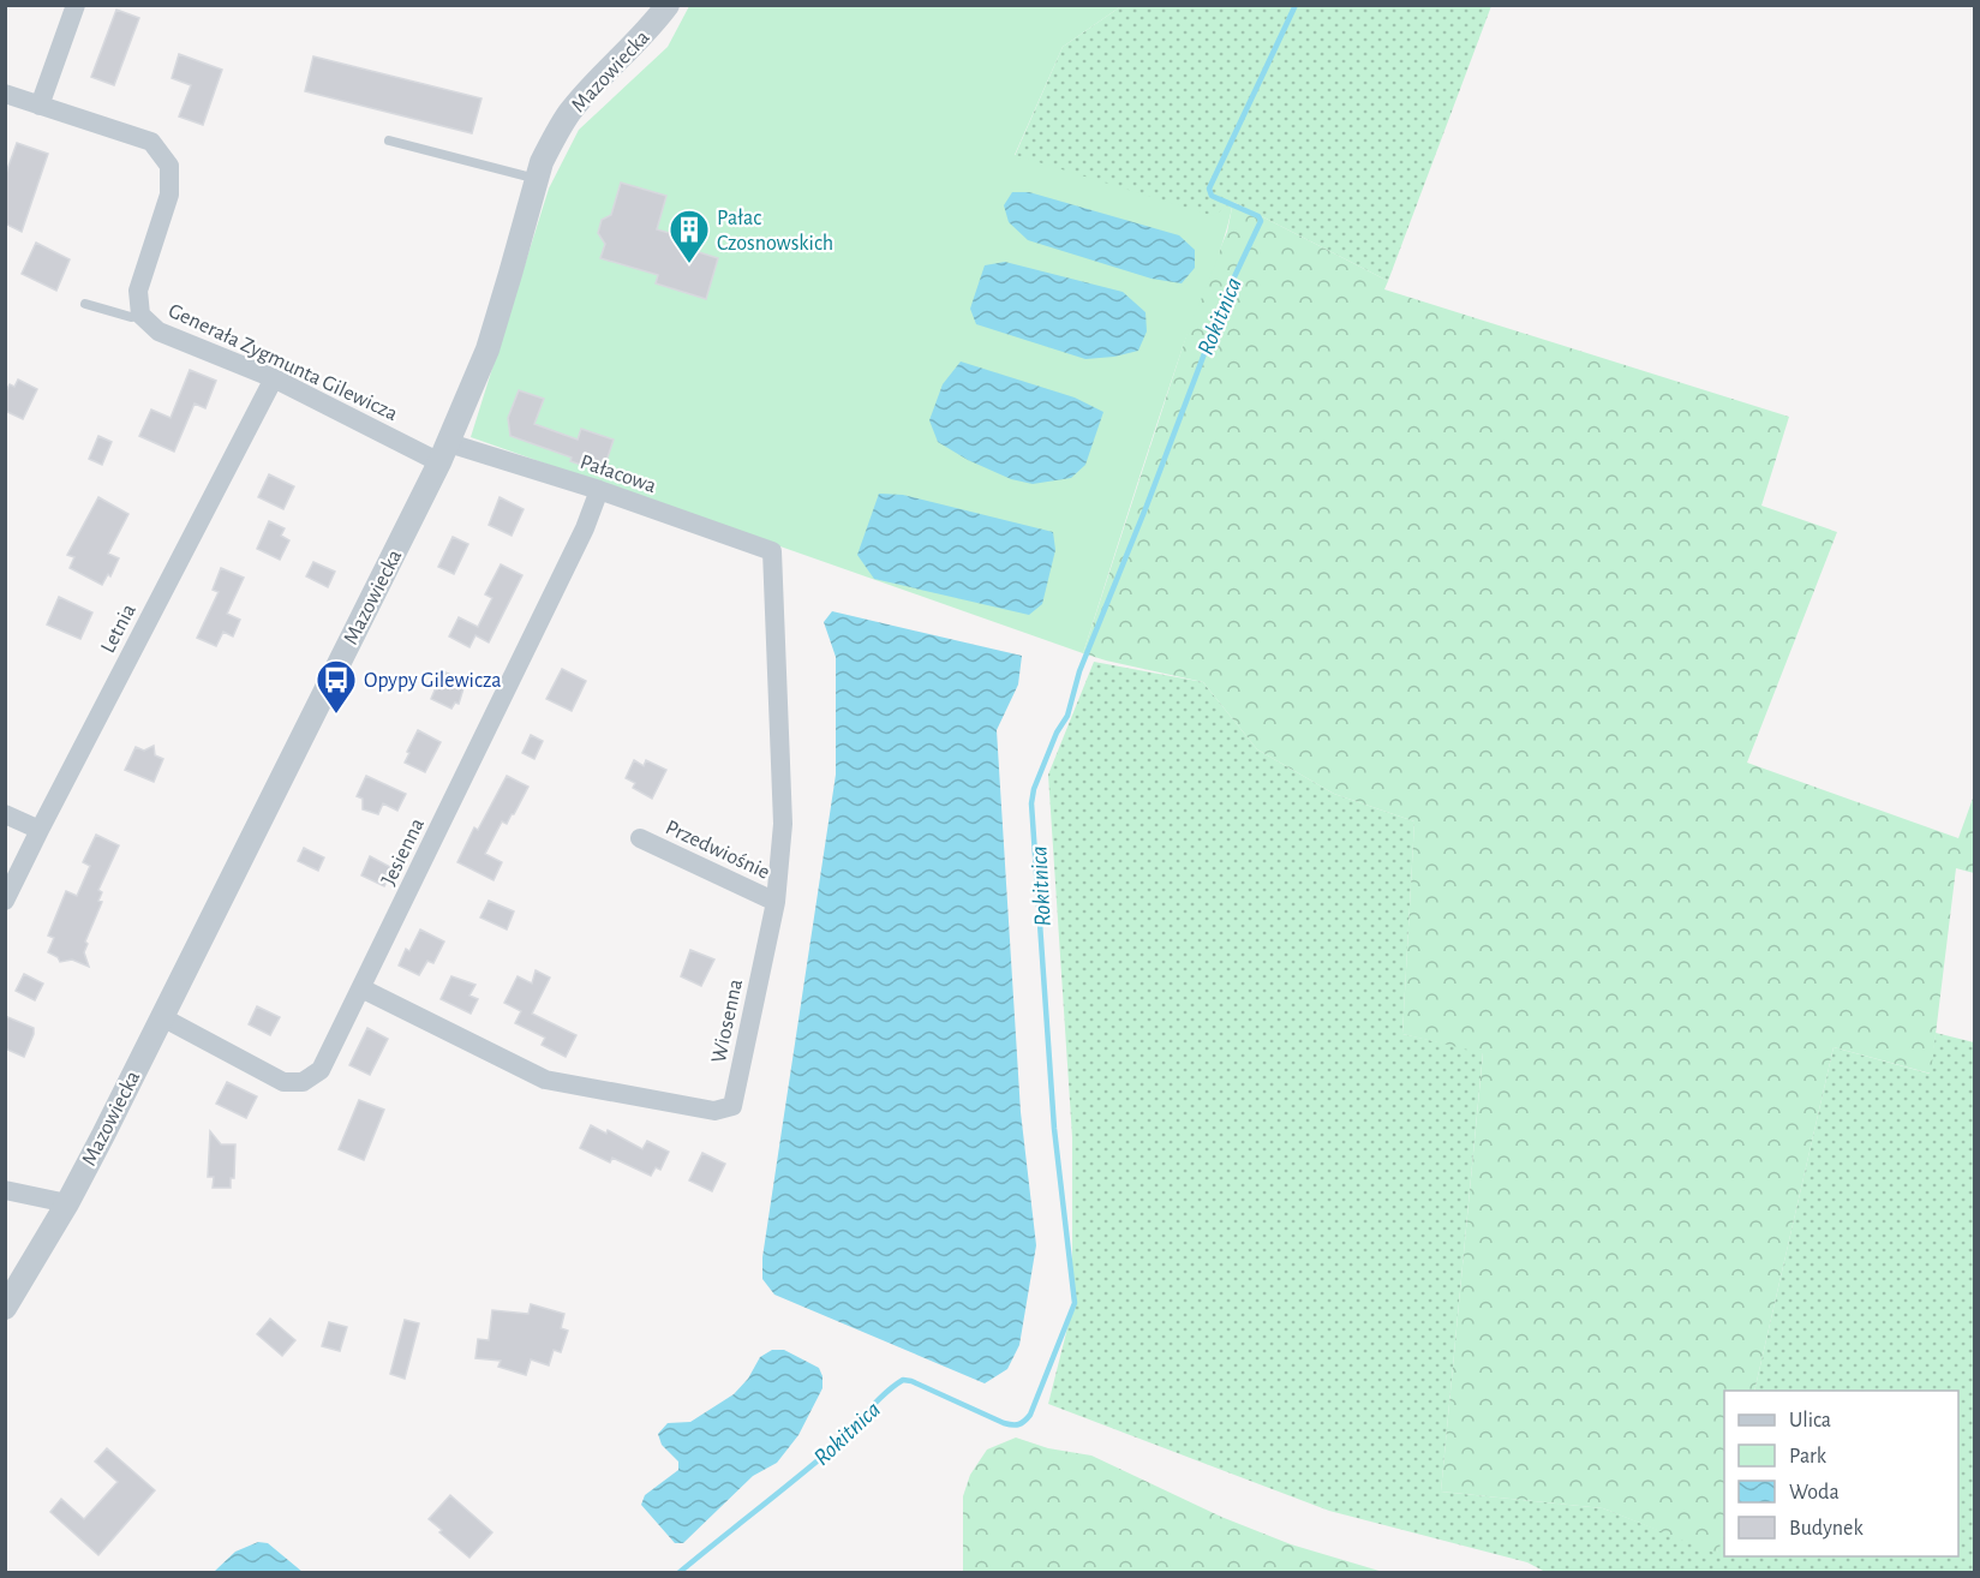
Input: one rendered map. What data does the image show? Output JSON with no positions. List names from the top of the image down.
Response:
{
  "streets": {
    "street": [
      "Mazowiecka",
      "Generała Zygmunta Gilewicza",
      "Pałacowa",
      "Letnia",
      "Przedwiośnie",
      "Jesienna",
      "Wiosenna"
    ]
  },
  "crossings": [
    ["Mazowiecka", "Generała Zygmunta Gilewicza"],
    ["Mazowiecka", "Pałacowa"],
    ["Mazowiecka", "Jesienna"],
    ["Generała Zygmunta Gilewicza", "Pałacowa"],
    ["Generała Zygmunta Gilewicza", "Letnia"],
    ["Pałacowa", "Jesienna"],
    ["Pałacowa", "Wiosenna"],
    ["Przedwiośnie", "Wiosenna"],
    ["Jesienna", "Wiosenna"]
  ],
  "water": ["Rokitnica"],
  "places": {
    "building": ["Pałac Czosnowskich"],
    "bus stop": ["Opypy Gilewicza"]
  },
  "legend": [
    "Ulica",
    "Park",
    "Woda",
    "Budynek"
  ]
}
